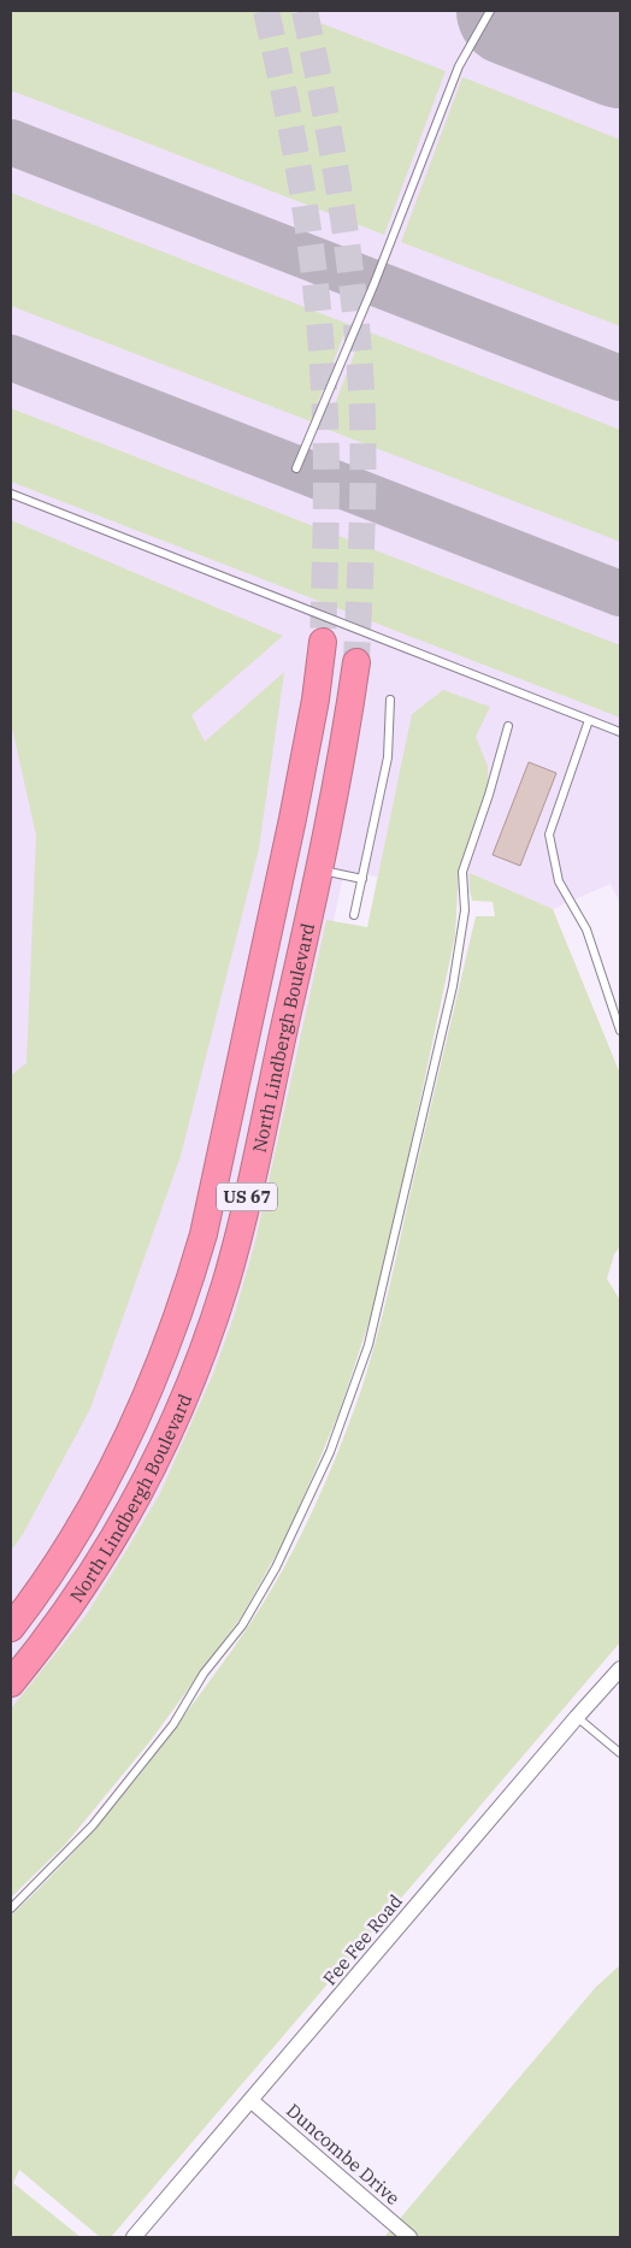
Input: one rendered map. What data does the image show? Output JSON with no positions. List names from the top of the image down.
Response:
{
  "streets": {
    "highway": ["North Lindbergh Boulevard", "US 67"],
    "street": ["Fee Fee Road", "Duncombe Drive"]
  },
  "crossings": [
    ["Fee Fee Road", "Duncombe Drive"]
  ]
}
